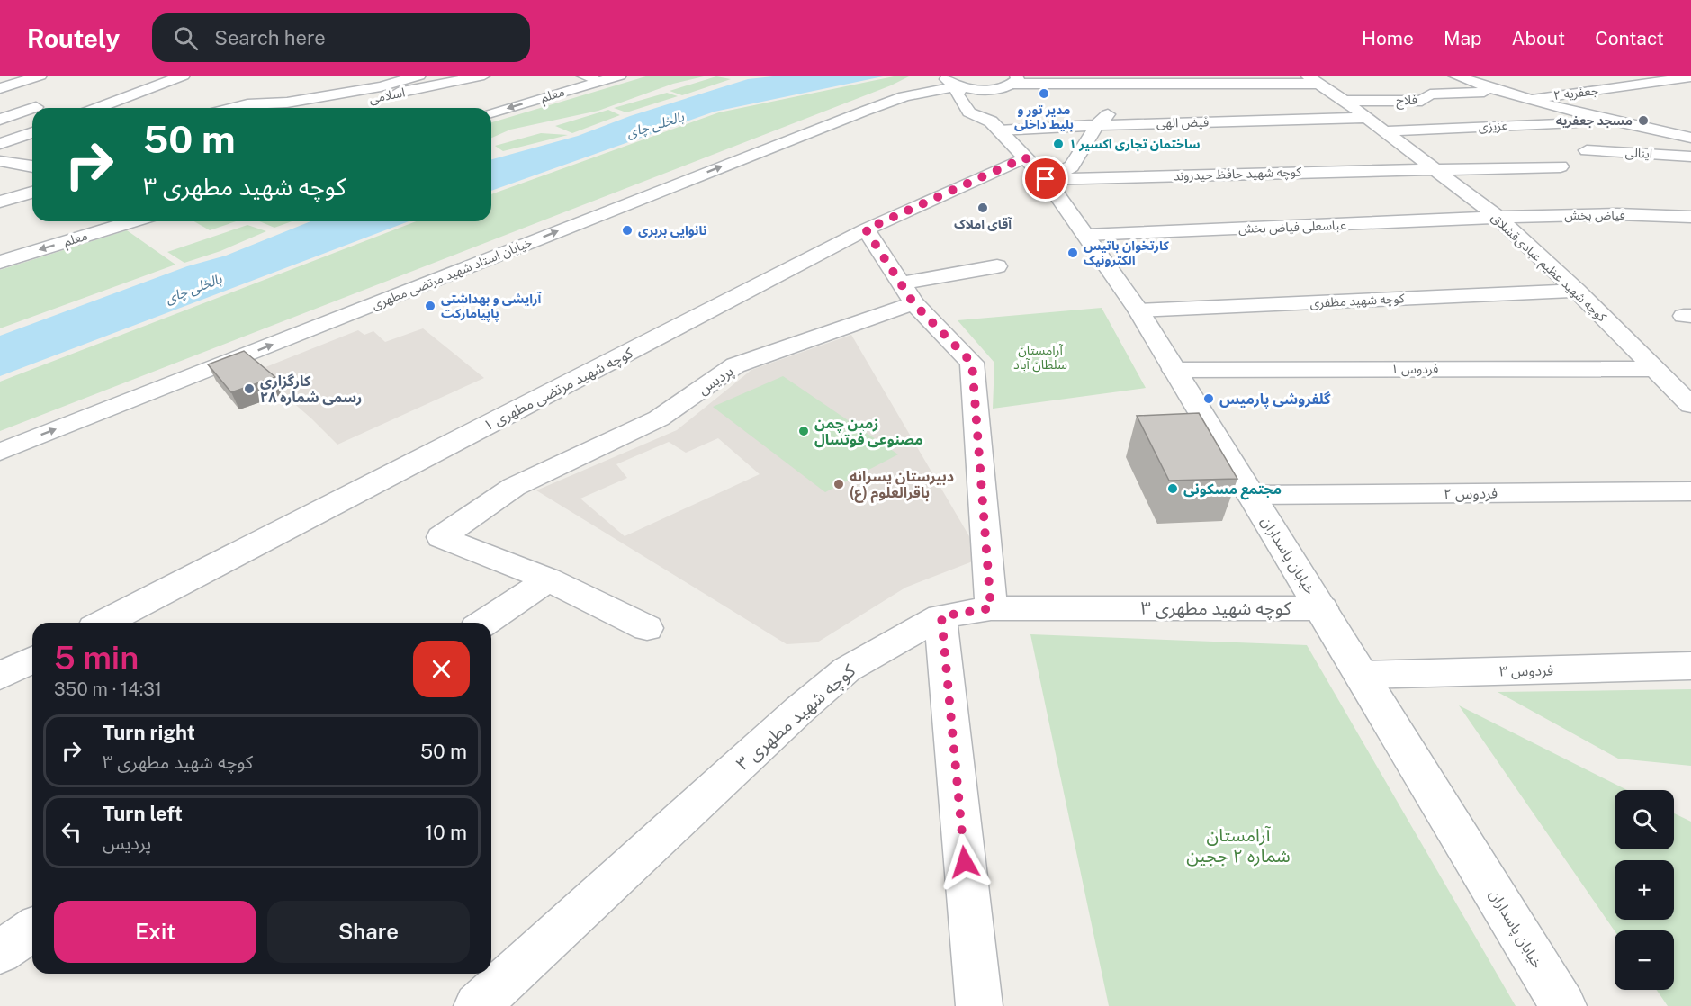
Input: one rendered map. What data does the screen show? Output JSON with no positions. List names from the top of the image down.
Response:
{
  "streets": {
    "street": [
      "جعفریه ۲",
      "معلم",
      "اسلامی",
      "فلاح",
      "فیض الهی",
      "عزیزی",
      "اینالی",
      "کوچه شهید حافظ حیدروند",
      "فیاض بخش",
      "عباسعلی فیاض بخش",
      "کوچه شهید عظیم عبادی‌قشلاق",
      "خیابان استاد شهید مرتضی مطهری",
      "کوچه شهید مظفری",
      "فردوس ۱",
      "پردیس",
      "کوچه شهید مرتضی مطهری ۱",
      "فردوس ۲",
      "خیابان پاسداران",
      "کوچه شهید مطهری ۳",
      "فردوس ۳"
    ]
  },
  "crossings": [
    ["فلاح", "کوچه شهید عظیم عبادی‌قشلاق"],
    ["فیض الهی", "کوچه شهید عظیم عبادی‌قشلاق"],
    ["فیض الهی", "خیابان پاسداران"],
    ["عزیزی", "کوچه شهید عظیم عبادی‌قشلاق"],
    ["کوچه شهید حافظ حیدروند", "کوچه شهید عظیم عبادی‌قشلاق"],
    ["کوچه شهید حافظ حیدروند", "خیابان پاسداران"],
    ["فیاض بخش", "عباسعلی فیاض بخش"],
    ["فیاض بخش", "کوچه شهید عظیم عبادی‌قشلاق"],
    ["عباسعلی فیاض بخش", "کوچه شهید عظیم عبادی‌قشلاق"],
    ["عباسعلی فیاض بخش", "خیابان پاسداران"],
    ["کوچه شهید عظیم عبادی‌قشلاق", "خیابان استاد شهید مرتضی مطهری"],
    ["کوچه شهید عظیم عبادی‌قشلاق", "کوچه شهید مظفری"],
    ["کوچه شهید عظیم عبادی‌قشلاق", "فردوس ۱"],
    ["کوچه شهید مظفری", "خیابان پاسداران"],
    ["فردوس ۱", "خیابان پاسداران"],
    ["کوچه شهید مرتضی مطهری ۱", "خیابان پاسداران"],
    ["فردوس ۲", "خیابان پاسداران"],
    ["خیابان پاسداران", "کوچه شهید مطهری ۳"],
    ["خیابان پاسداران", "فردوس ۳"]
  ],
  "water": ["بالخلی چای"],
  "parks": ["آرامستان سلطان آباد", "آرامستان شماره ۲ ججین"],
  "places": [
    "مدیر تور و بلیط داخلى",
    "مسجد جعفریه",
    "ساختمان تجاری اکسیر ۱",
    "آقای املاک",
    "نانوایی بربری",
    "کارتخوان باتیس الکترونیک",
    "آرایشی و بهداشتی پاپیامارکت",
    "کارگزاری رسمی شماره ۲۸",
    "گلفروشی پارمیس",
    "زمین چمن مصنوعی فوتسال",
    "دبیرستان پسرانه باقرالعلوم (ع)",
    "مجتمع مسکونی"
  ],
  "page": {
    "header": "Routely",
    "search": "Search here",
    "nav": [
      "Home",
      "Map",
      "About",
      "Contact"
    ],
    "turn": ["50 m", "کوچه شهید مطهری ۳"],
    "heading": ["5 min", "350 m · 14:31"],
    "list": [
      {
        "name": "Turn right",
        "note": "کوچه شهید مطهری ۳",
        "value": "50 m"
      },
      {
        "name": "Turn left",
        "note": "پردیس",
        "value": "10 m"
      }
    ],
    "map_buttons": ["+", "−"],
    "buttons": ["Exit", "Share"]
  }
}
